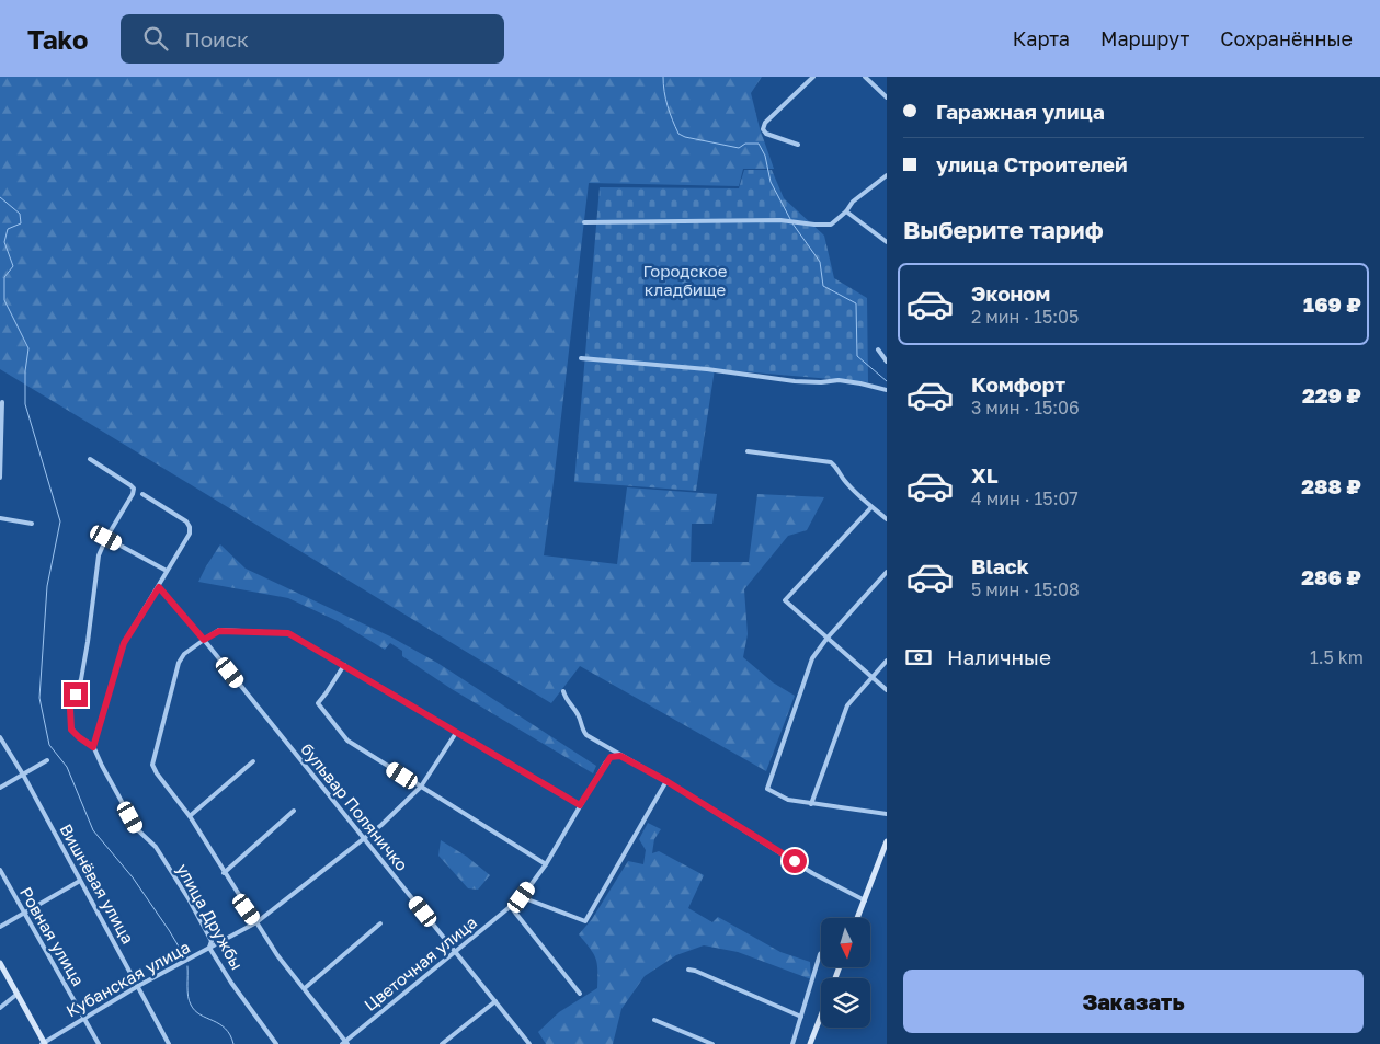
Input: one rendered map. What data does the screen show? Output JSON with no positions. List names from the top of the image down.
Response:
{
  "streets": {
    "street": [
      "бульвар Поляничко",
      "Вишнёвая улица",
      "улица Дружбы",
      "Ровная улица",
      "Цветочная улица",
      "Кубанская улица"
    ]
  },
  "crossings": [
    ["бульвар Поляничко", "Цветочная улица"],
    ["бульвар Поляничко", "Кубанская улица"],
    ["Вишнёвая улица", "Кубанская улица"],
    ["улица Дружбы", "Кубанская улица"],
    ["Ровная улица", "Кубанская улица"]
  ],
  "parks": ["Городское кладбище"],
  "north": "bottom",
  "page": {
    "header": "Tako",
    "search": "Поиск",
    "nav": ["Карта", "Маршрут", "Сохранённые"],
    "banner": ["Гаражная улица", "улица Строителей"],
    "heading": "Выберите тариф",
    "list": [
      {
        "name": "Эконом",
        "note": "2 мин · 15:05",
        "value": "169 ₽"
      },
      {
        "name": "Комфорт",
        "note": "3 мин · 15:06",
        "value": "229 ₽"
      },
      {
        "name": "XL",
        "note": "4 мин · 15:07",
        "value": "288 ₽"
      },
      {
        "name": "Black",
        "note": "5 мин · 15:08",
        "value": "286 ₽"
      }
    ],
    "pay": ["Наличные", "1.5 km"],
    "buttons": "Заказать"
  }
}
